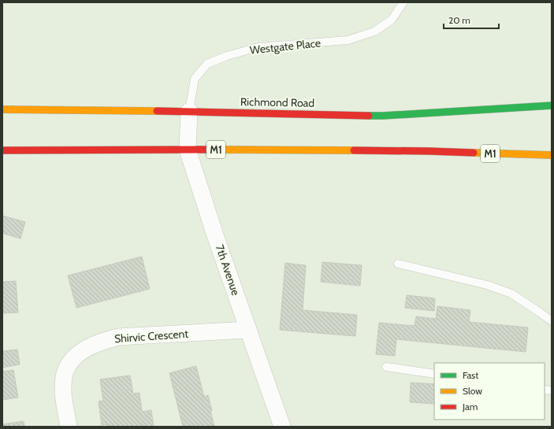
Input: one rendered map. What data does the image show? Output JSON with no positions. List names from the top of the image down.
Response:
{
  "streets": {
    "highway": ["Richmond Road", "M1"],
    "street": ["7th Avenue", "Shirvic Crescent"],
    "lane": ["Westgate Place"]
  },
  "crossings": [
    ["Westgate Place", "Richmond Road"],
    ["Westgate Place", "7th Avenue"],
    ["Richmond Road", "7th Avenue"],
    ["M1", "7th Avenue"],
    ["7th Avenue", "Shirvic Crescent"]
  ],
  "legend": ["Fast", "Slow", "Jam"],
  "scale_bar": "20 m"
}
